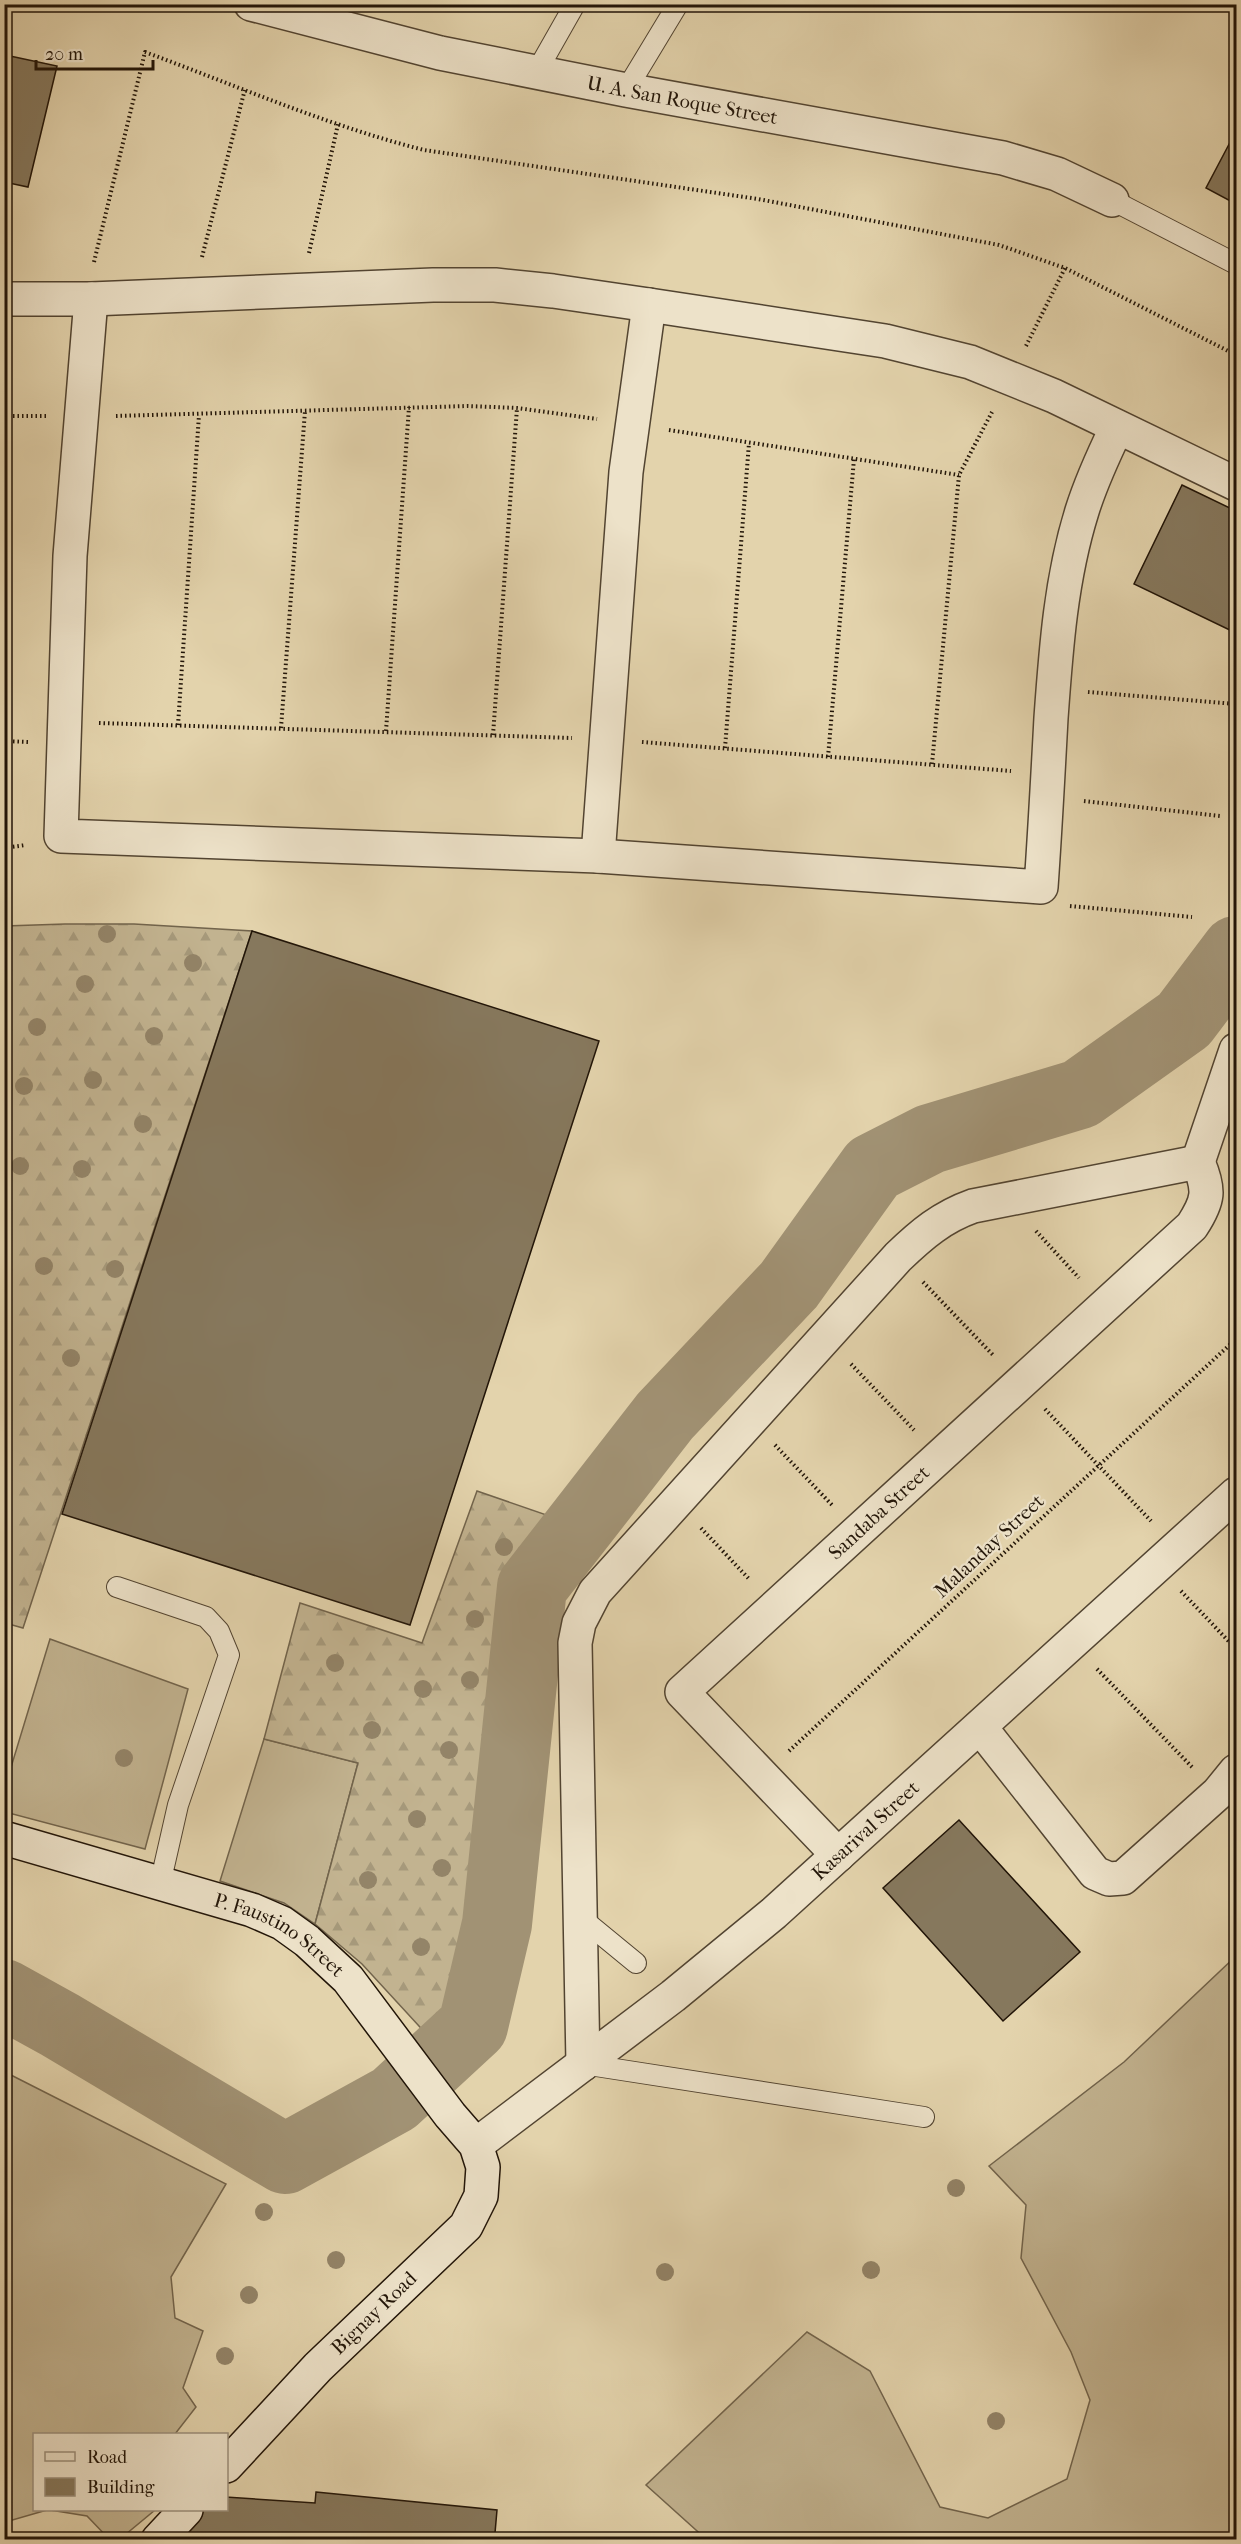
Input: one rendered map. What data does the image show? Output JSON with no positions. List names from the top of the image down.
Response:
{
  "streets": {
    "street": [
      "U. A. San Roque Street",
      "Sandaba Street",
      "Kasarival Street",
      "P. Faustino Street",
      "Bignay Road"
    ],
    "path": ["Malanday Street"]
  },
  "crossings": [
    ["Sandaba Street", "Malanday Street"],
    ["Sandaba Street", "Kasarival Street"],
    ["Kasarival Street", "P. Faustino Street"],
    ["Kasarival Street", "Bignay Road"],
    ["P. Faustino Street", "Bignay Road"]
  ],
  "legend": ["Road", "Building"],
  "scale_bar": "20 m"
}
